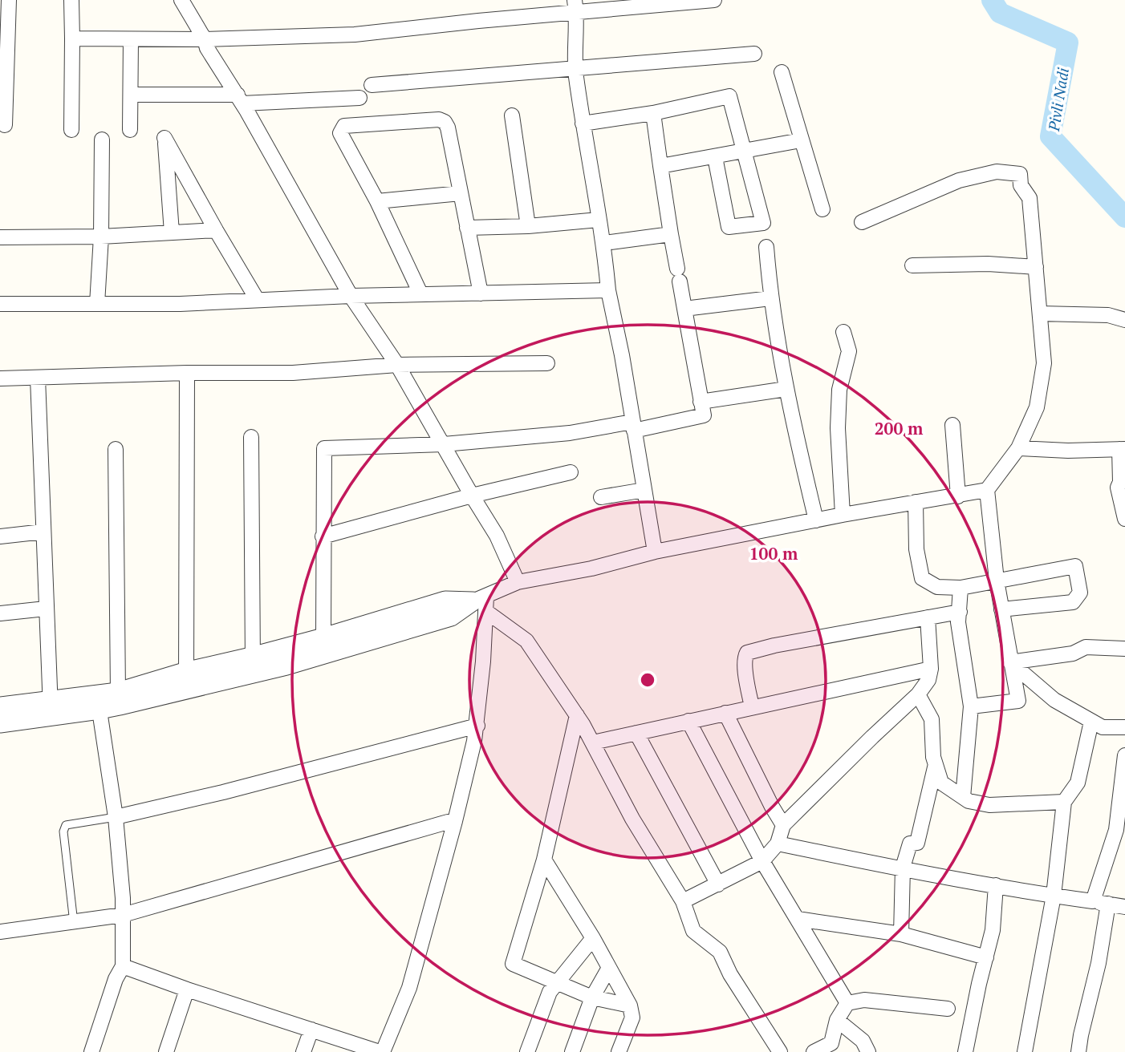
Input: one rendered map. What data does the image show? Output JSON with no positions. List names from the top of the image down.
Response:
{
  "water": ["Pivli Nadi"],
  "rings": ["200 m", "100 m"]
}
